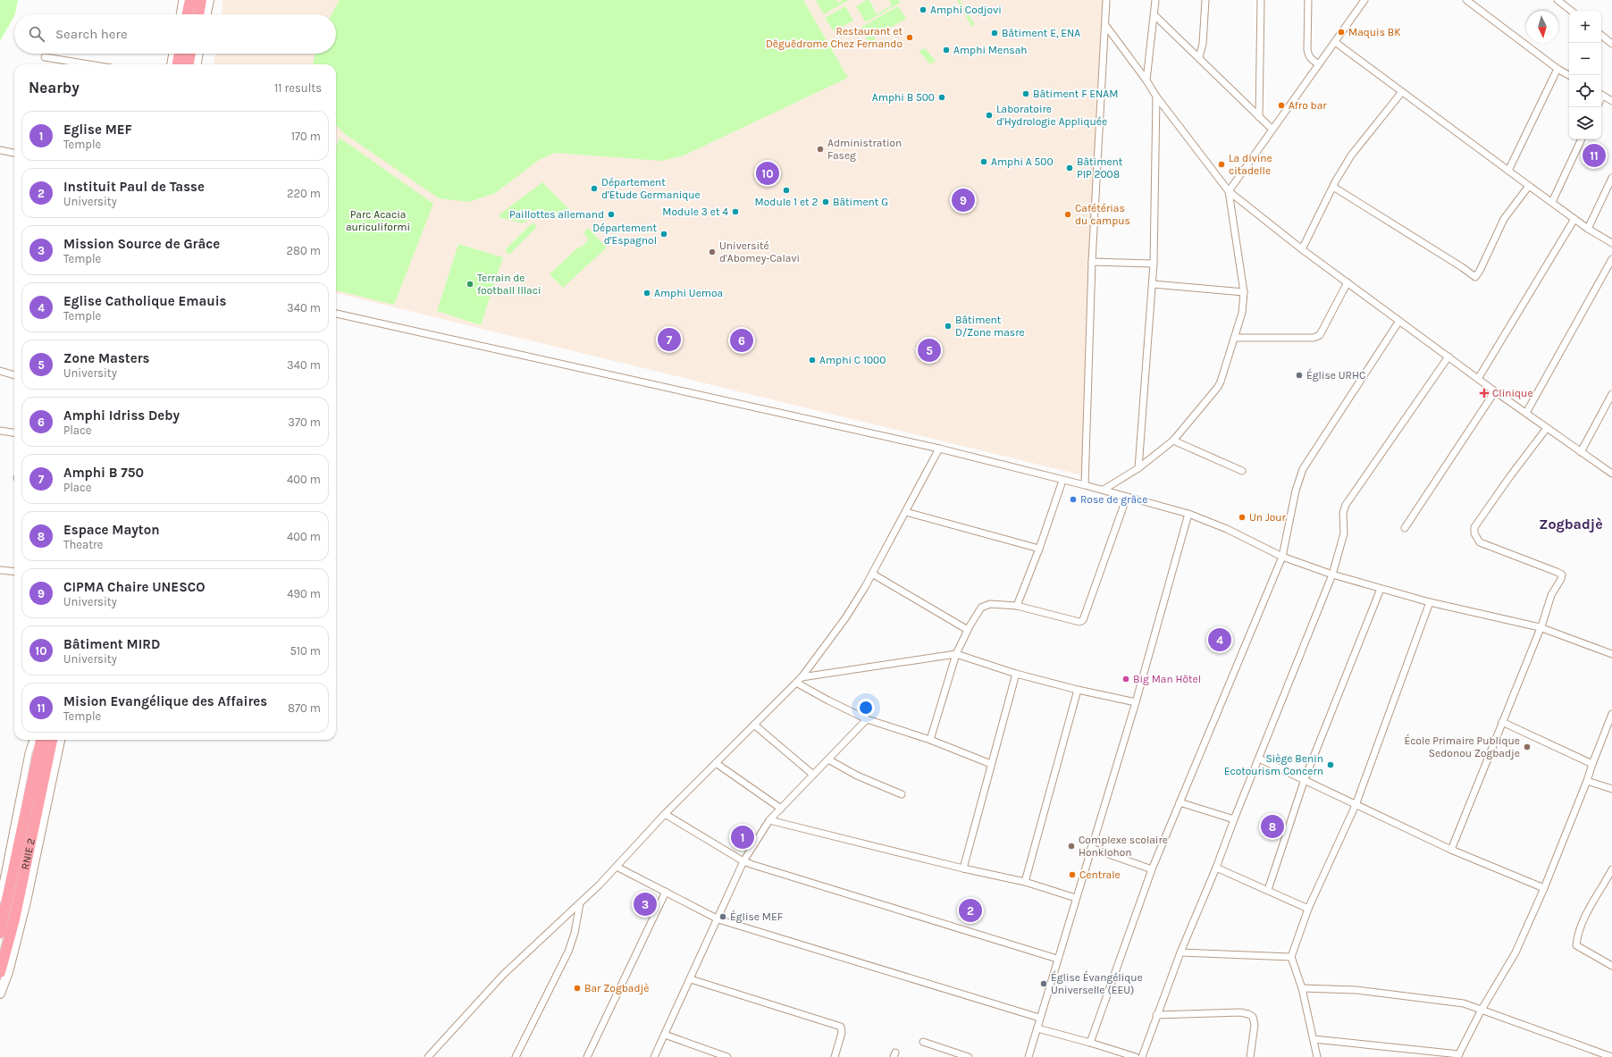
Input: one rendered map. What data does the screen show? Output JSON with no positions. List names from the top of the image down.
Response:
{
  "streets": {
    "highway": ["RNIE 2"]
  },
  "districts": ["Zogbadjè"],
  "parks": ["Parc Acacia auriculiformi"],
  "places": {
    "other": [
      "Amphi Codjovi",
      "Maquis BK",
      "Bâtiment E, ENA",
      "Restaurant et Dêguêdrome Chez Fernando",
      "Amphi Mensah",
      "Bâtiment F ENAM",
      "Amphi B 500",
      "Afro bar",
      "Laboratoire d'Hydrologie Appliquée",
      "Administration Faseg",
      "Amphi A 500",
      "La divine citadelle",
      "Bâtiment PIP 2008",
      "Département d'Etude Germanique",
      "Module 1 et 2",
      "Bâtiment G",
      "Module 3 et 4",
      "Paillottes allemand",
      "Cafétérias du campus",
      "Département d'Espagnol",
      "Université d'Abomey-Calavi",
      "Terrain de football Illaci",
      "Amphi Uemoa",
      "Bâtiment D/Zone masre",
      "Amphi C 1000",
      "Église URHC",
      "Rose de grâce",
      "Un Jour",
      "Big Man Hôtel",
      "École Primaire Publique Sedonou Zogbadje",
      "Siège Benin Ecotourism Concern",
      "Complexe scolaire Honklohon",
      "Centrale",
      "Église MEF",
      "Église Évangélique Universelle (EEU)",
      "Bar Zogbadjè"
    ],
    "health": ["Clinique"]
  },
  "north": "bottom",
  "page": {
    "map_buttons": ["+", "−"],
    "search": "Search here",
    "heading": ["Nearby", "11 results"],
    "list": [
      {
        "mark": "1",
        "name": "Eglise MEF",
        "note": "Temple",
        "value": "170 m"
      },
      {
        "mark": "2",
        "name": "Instituit Paul de Tasse",
        "note": "University",
        "value": "220 m"
      },
      {
        "mark": "3",
        "name": "Mission Source de Grâce",
        "note": "Temple",
        "value": "280 m"
      },
      {
        "mark": "4",
        "name": "Eglise Catholique Emauis",
        "note": "Temple",
        "value": "340 m"
      },
      {
        "mark": "5",
        "name": "Zone Masters",
        "note": "University",
        "value": "340 m"
      },
      {
        "mark": "6",
        "name": "Amphi Idriss Deby",
        "note": "Place",
        "value": "370 m"
      },
      {
        "mark": "7",
        "name": "Amphi B 750",
        "note": "Place",
        "value": "400 m"
      },
      {
        "mark": "8",
        "name": "Espace Mayton",
        "note": "Theatre",
        "value": "400 m"
      },
      {
        "mark": "9",
        "name": "CIPMA Chaire UNESCO",
        "note": "University",
        "value": "490 m"
      },
      {
        "mark": "10",
        "name": "Bâtiment MIRD",
        "note": "University",
        "value": "510 m"
      },
      {
        "mark": "11",
        "name": "Mision Evangélique des Affaires",
        "note": "Temple",
        "value": "870 m"
      }
    ],
    "pins": [
      "11",
      "10",
      "9",
      "7",
      "6",
      "5",
      "4",
      "8",
      "1",
      "3",
      "2"
    ]
  }
}
